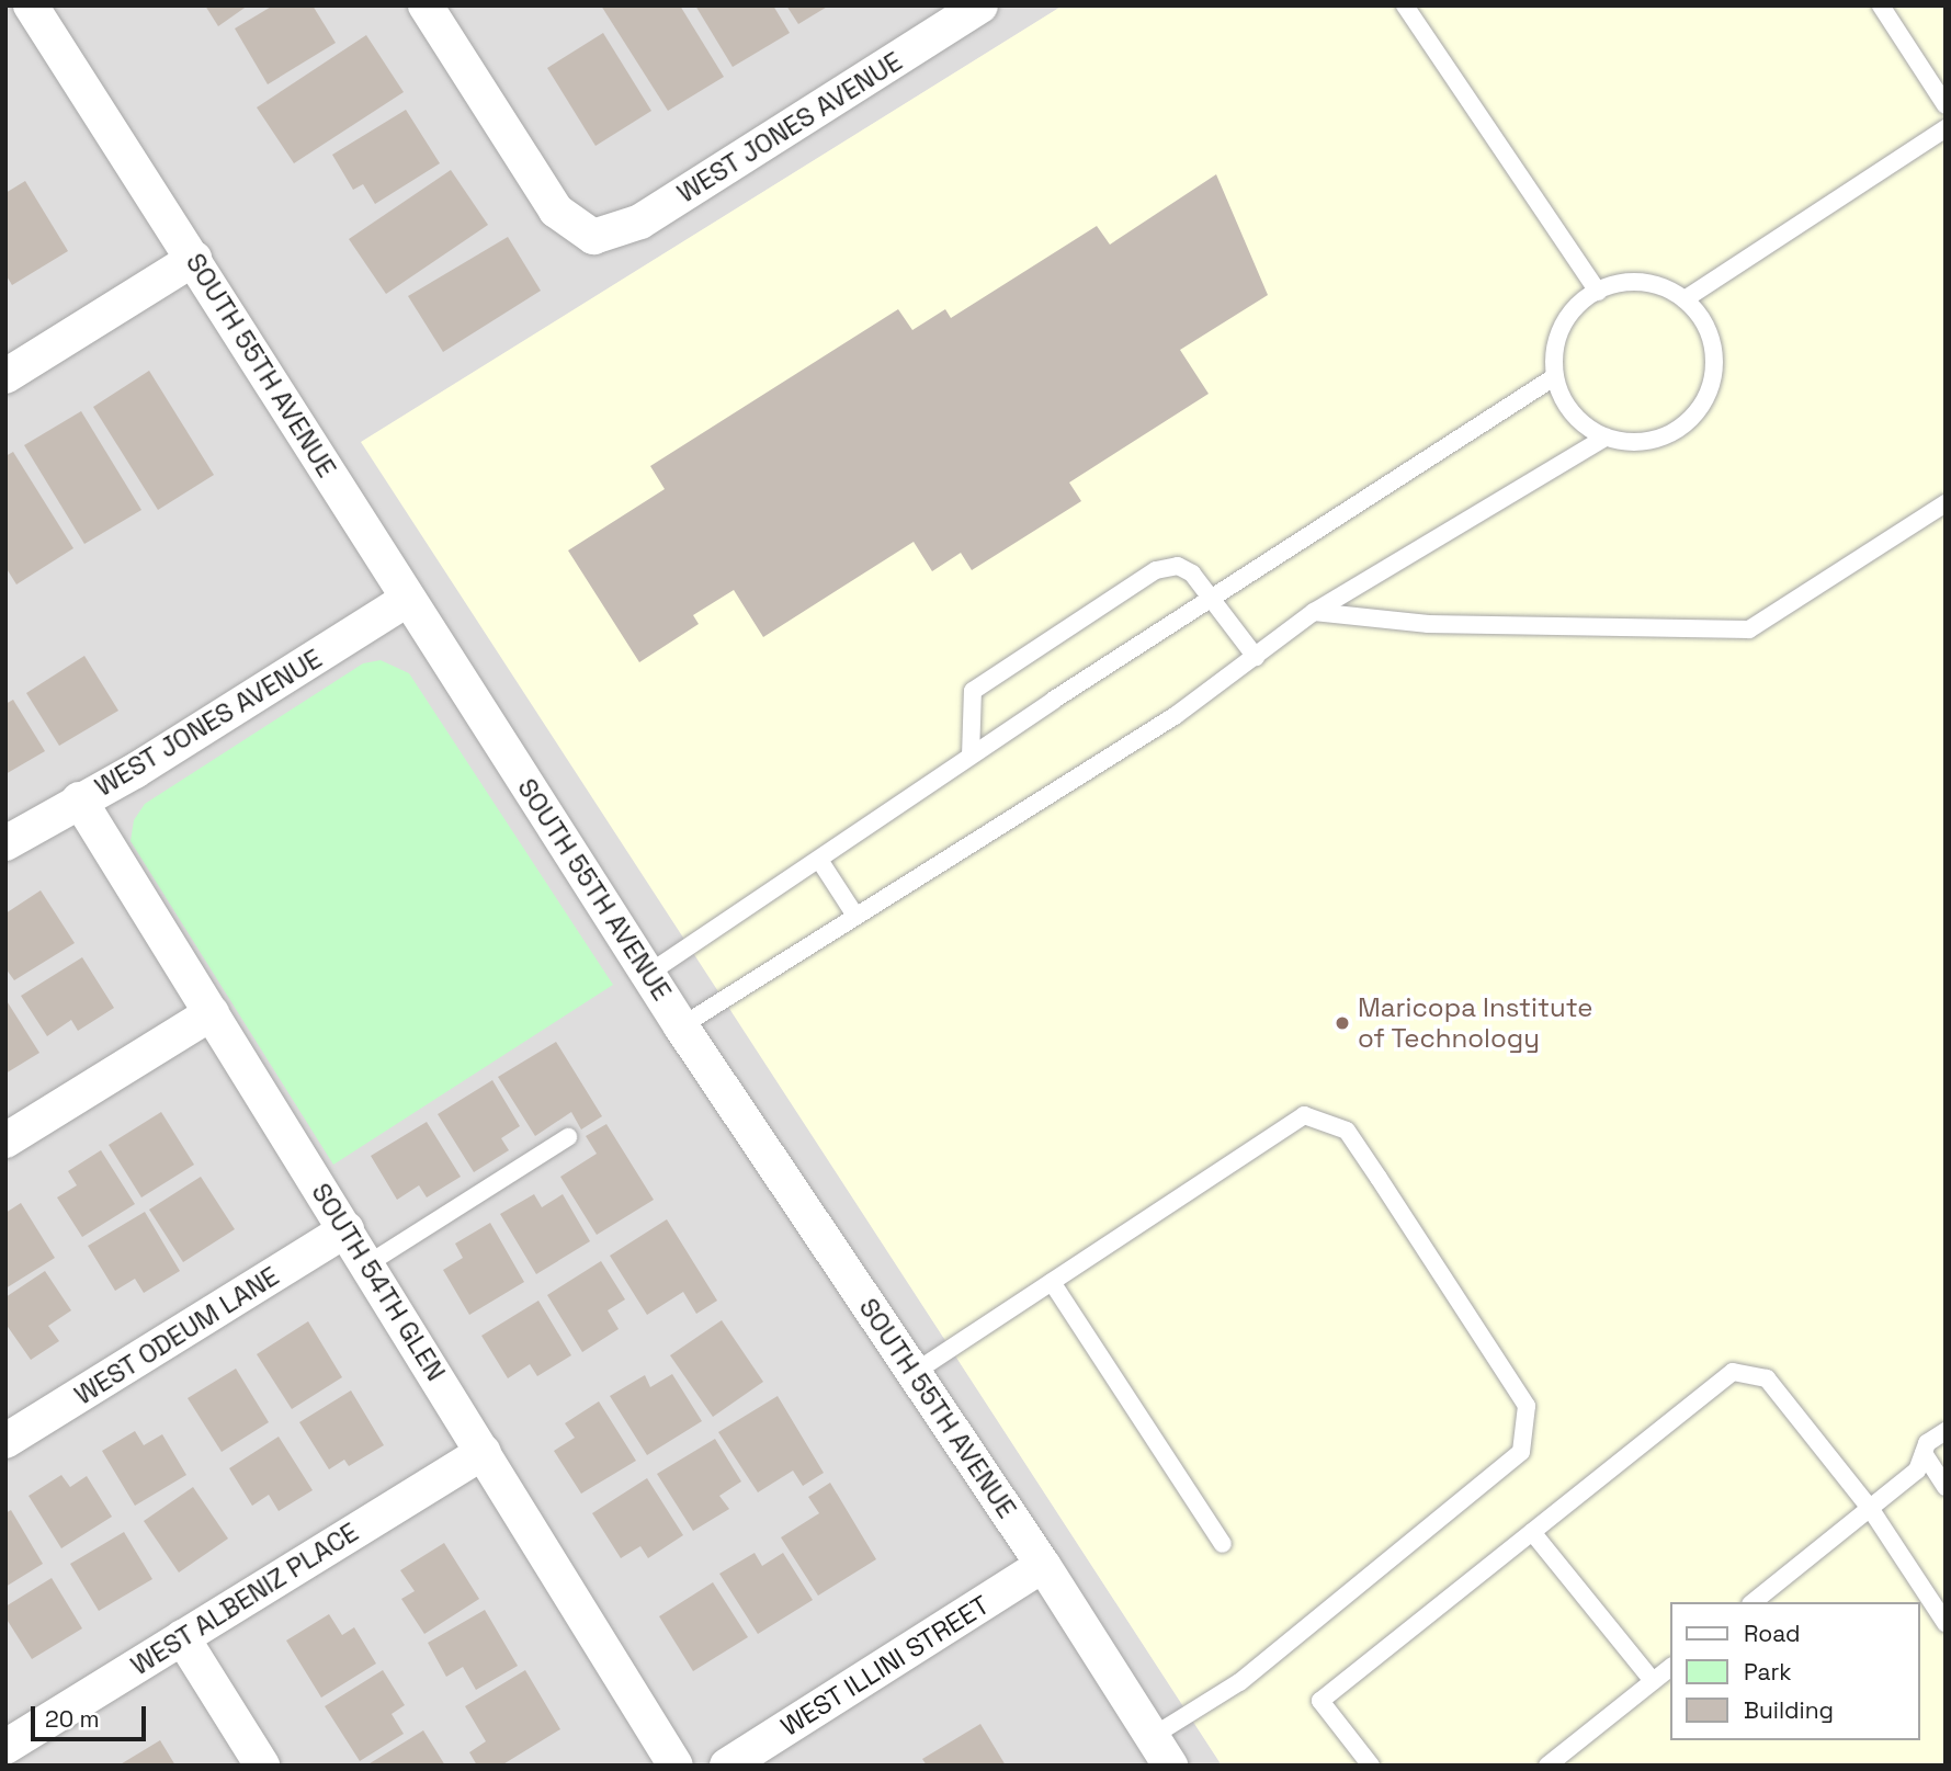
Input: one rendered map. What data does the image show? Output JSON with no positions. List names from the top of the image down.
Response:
{
  "streets": {
    "street": [
      "WEST JONES AVENUE",
      "SOUTH 55TH AVENUE",
      "SOUTH 54TH GLEN",
      "WEST ODEUM LANE",
      "WEST ALBENIZ PLACE",
      "WEST ILLINI STREET"
    ]
  },
  "crossings": [
    ["WEST JONES AVENUE", "SOUTH 55TH AVENUE"],
    ["WEST JONES AVENUE", "SOUTH 54TH GLEN"],
    ["SOUTH 55TH AVENUE", "WEST ILLINI STREET"],
    ["SOUTH 54TH GLEN", "WEST ODEUM LANE"],
    ["SOUTH 54TH GLEN", "WEST ALBENIZ PLACE"]
  ],
  "places": ["Maricopa Institute of Technology"],
  "legend": ["Road", "Park", "Building"],
  "scale_bar": "20 m"
}
